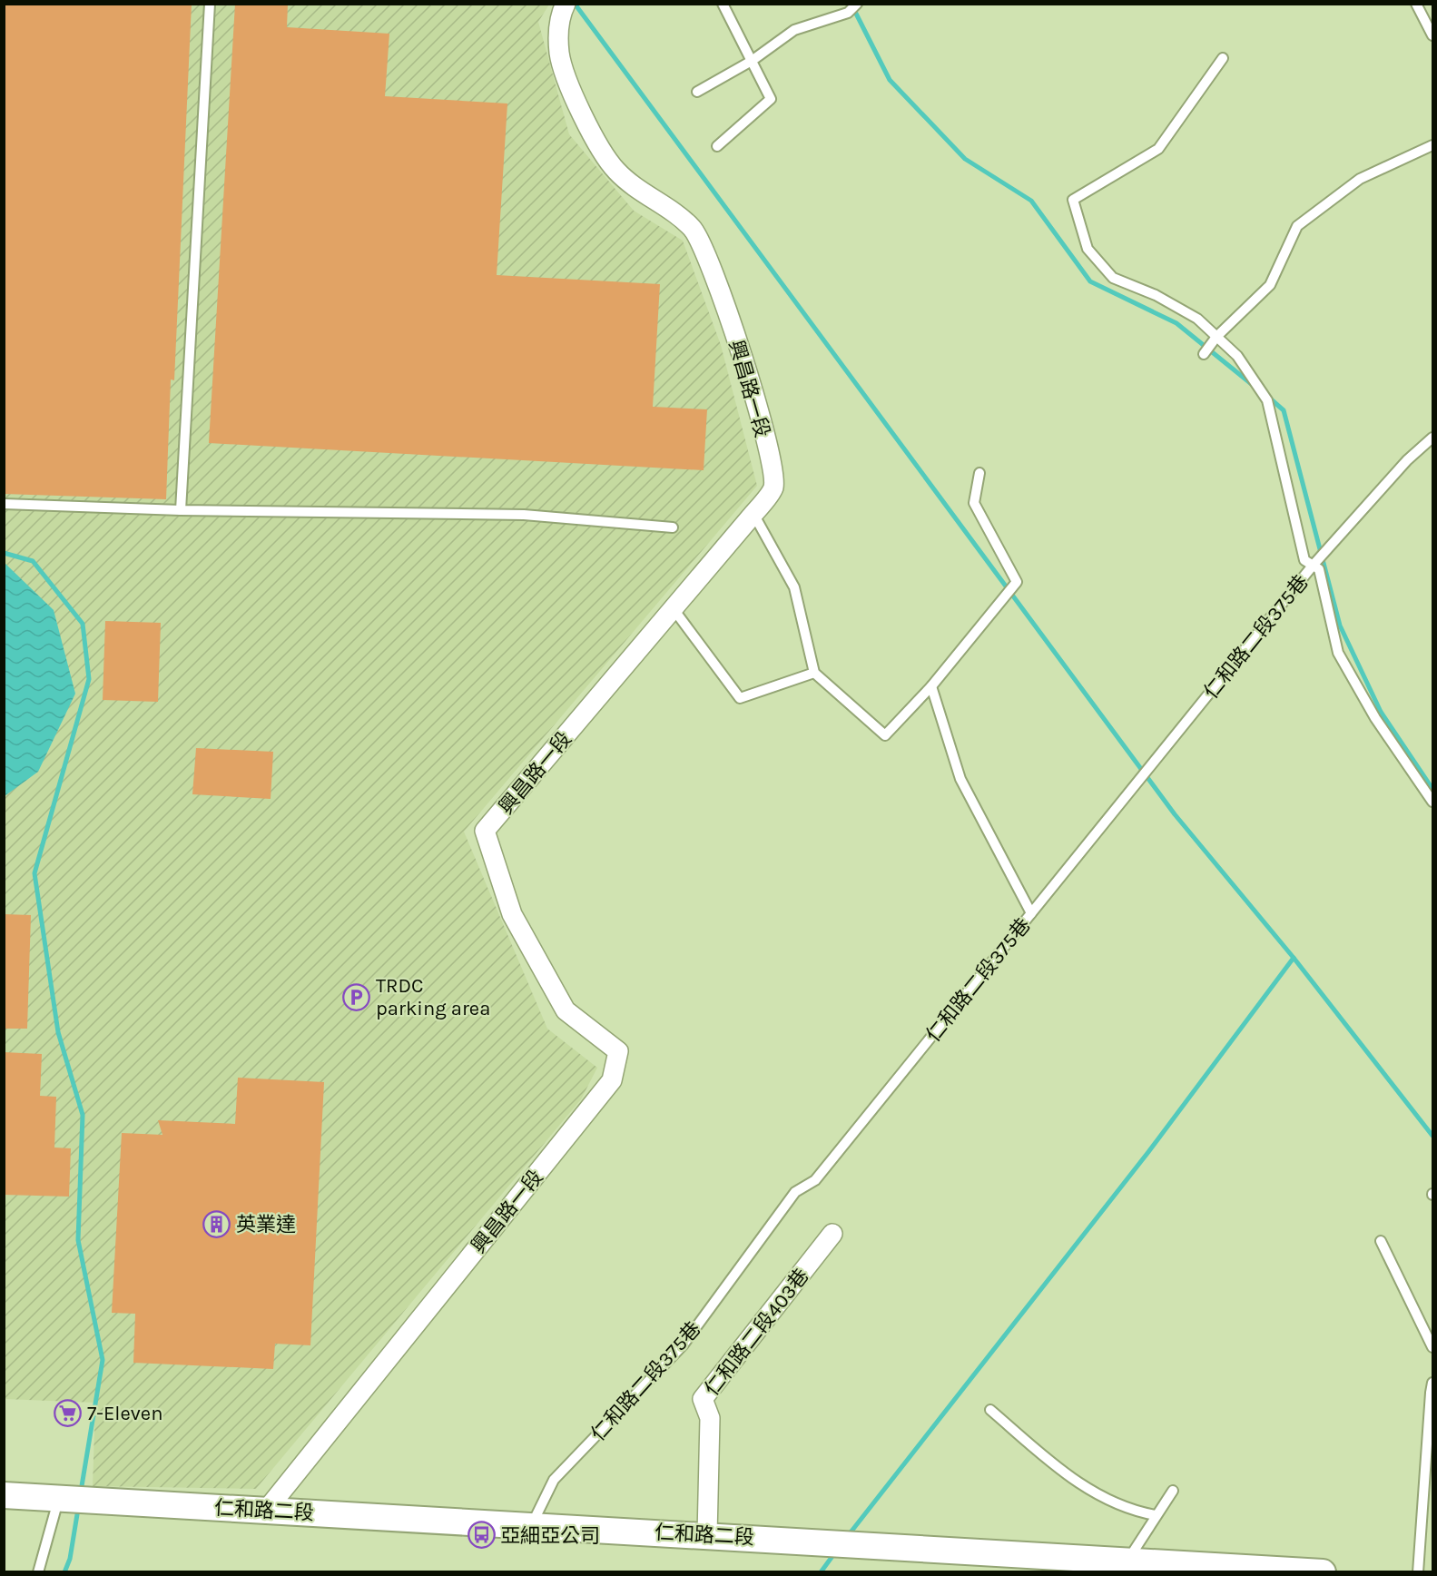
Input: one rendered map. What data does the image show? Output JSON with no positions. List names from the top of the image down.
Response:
{
  "streets": {
    "main road": ["仁和路二段"],
    "street": ["興昌路一段", "仁和路二段403巷"],
    "lane": ["仁和路二段375巷"]
  },
  "crossings": [
    ["興昌路一段", "仁和路二段"],
    ["仁和路二段375巷", "仁和路二段"],
    ["仁和路二段403巷", "仁和路二段"]
  ],
  "places": {
    "parking": ["TRDC parking area"],
    "building": ["英業達"],
    "supermarket": ["7-Eleven"],
    "bus stop": ["亞細亞公司"]
  }
}
